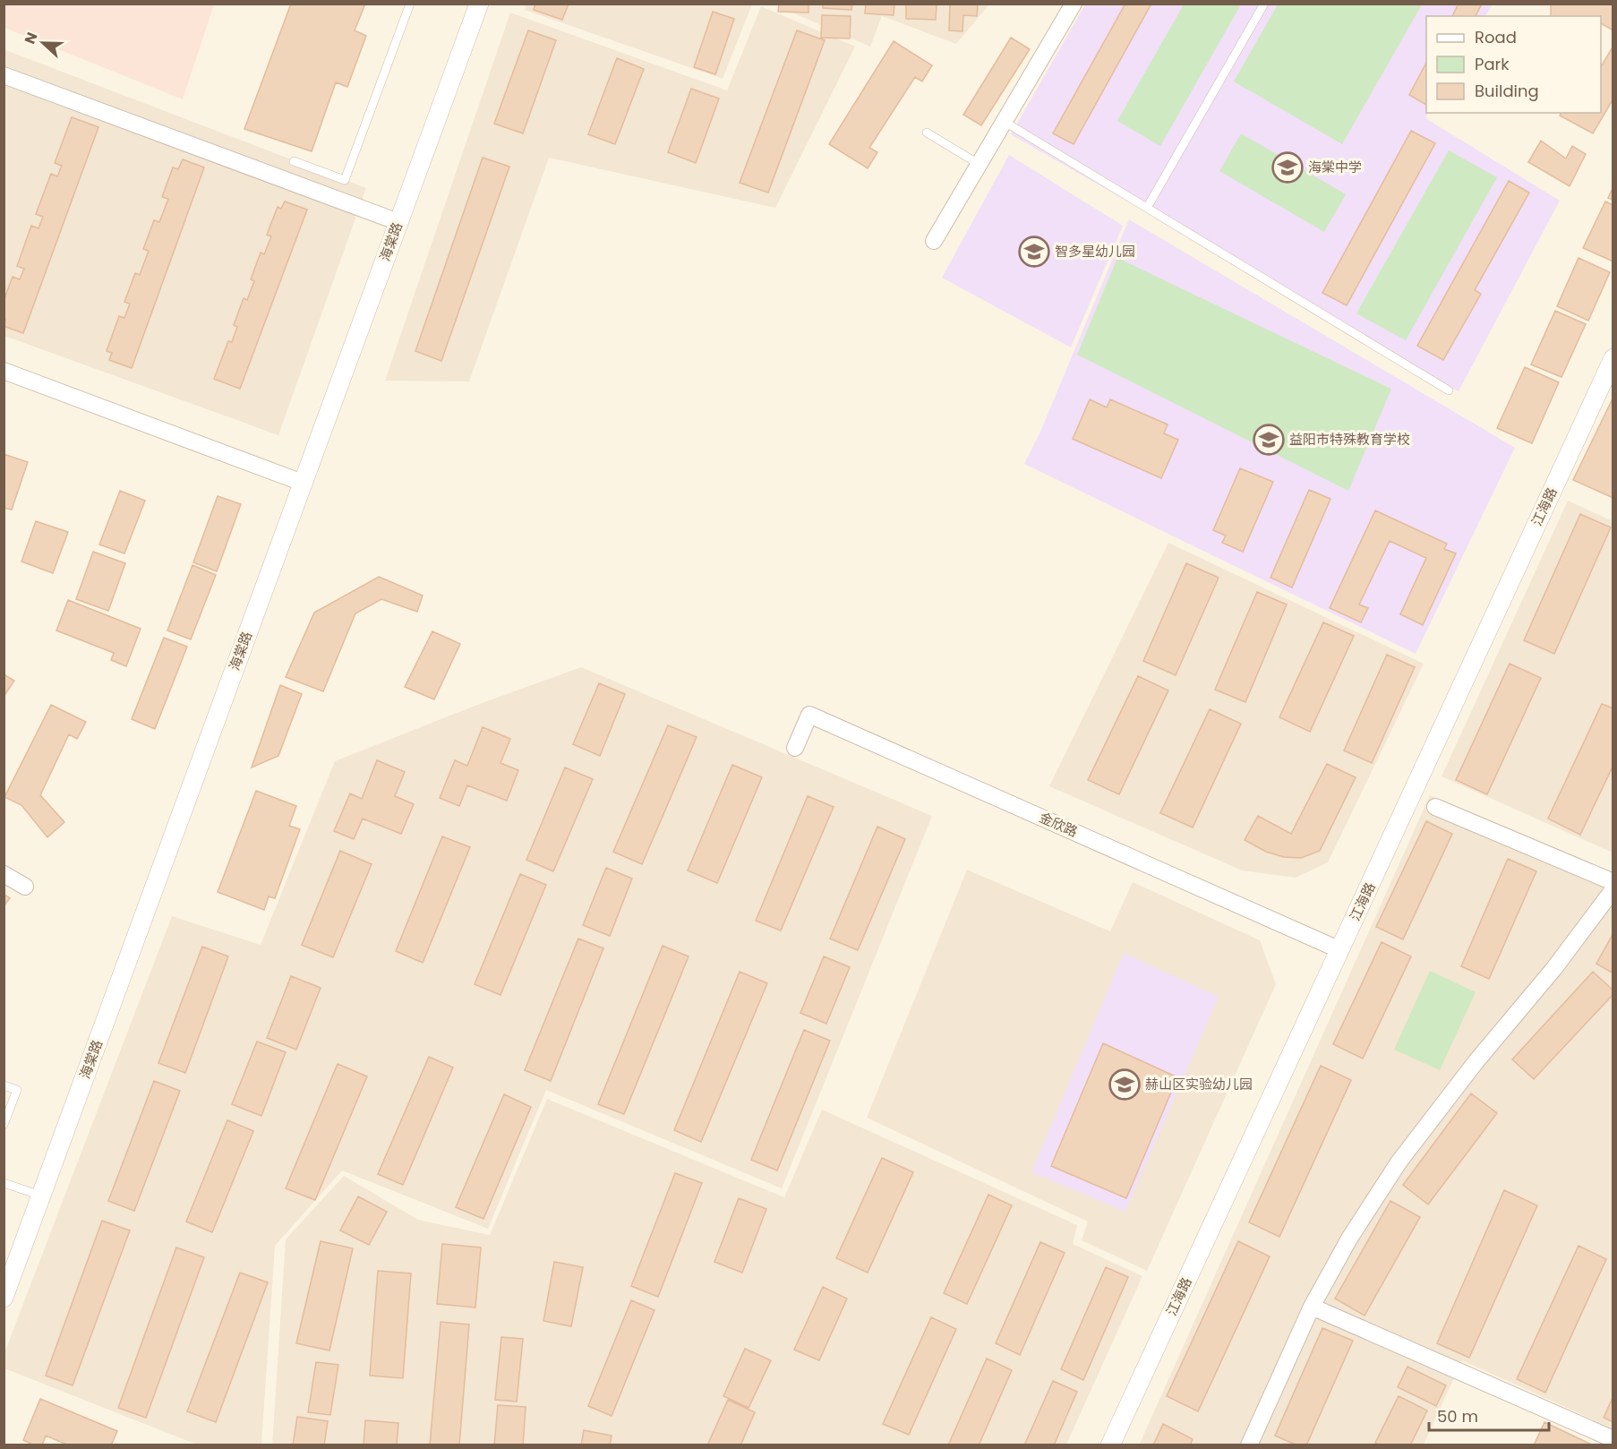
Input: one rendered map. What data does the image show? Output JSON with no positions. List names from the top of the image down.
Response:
{
  "streets": {
    "street": ["海棠路", "江海路", "金欣路"]
  },
  "crossings": [
    ["江海路", "金欣路"]
  ],
  "places": {
    "school or university": [
      "海棠中学",
      "智多星幼儿园",
      "益阳市特殊教育学校",
      "赫山区实验幼儿园"
    ]
  },
  "legend": ["Road", "Park", "Building"],
  "scale_bar": "50 m",
  "north": "left"
}
